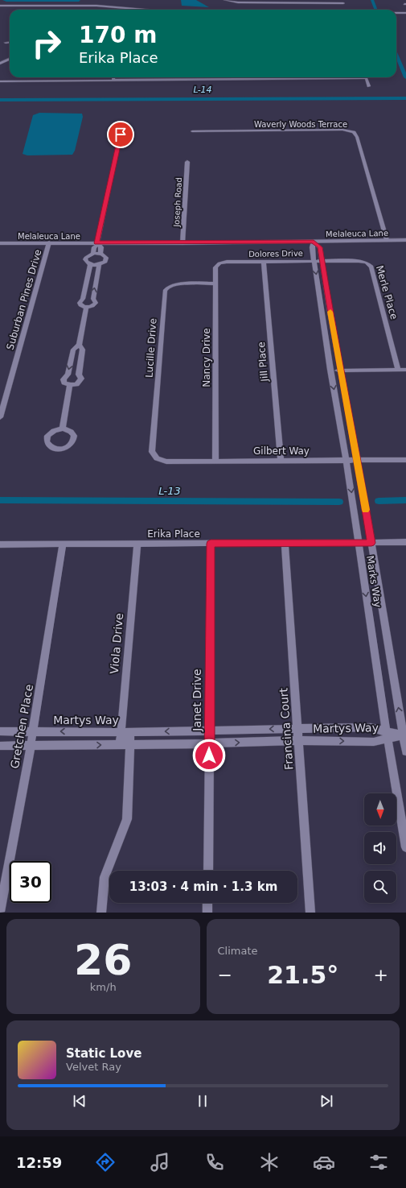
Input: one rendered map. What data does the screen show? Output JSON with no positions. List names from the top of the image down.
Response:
{
  "streets": {
    "street": [
      "Waverly Woods Terrace",
      "Joseph Road",
      "Melaleuca Lane",
      "Dolores Drive",
      "Merle Place",
      "Suburban Pines Drive",
      "Lucille Drive",
      "Nancy Drive",
      "Jill Place",
      "Gilbert Way",
      "Erika Place",
      "Marks Way",
      "Viola Drive",
      "Janet Drive",
      "Martys Way",
      "Gretchen Place",
      "Francina Court"
    ]
  },
  "crossings": [
    ["Waverly Woods Terrace", "Melaleuca Lane"],
    ["Joseph Road", "Melaleuca Lane"],
    ["Melaleuca Lane", "Suburban Pines Drive"],
    ["Melaleuca Lane", "Marks Way"],
    ["Dolores Drive", "Merle Place"],
    ["Dolores Drive", "Nancy Drive"],
    ["Dolores Drive", "Jill Place"],
    ["Dolores Drive", "Marks Way"],
    ["Lucille Drive", "Nancy Drive"],
    ["Lucille Drive", "Gilbert Way"],
    ["Nancy Drive", "Gilbert Way"],
    ["Jill Place", "Gilbert Way"],
    ["Gilbert Way", "Marks Way"],
    ["Erika Place", "Marks Way"],
    ["Erika Place", "Viola Drive"],
    ["Erika Place", "Janet Drive"],
    ["Erika Place", "Gretchen Place"],
    ["Erika Place", "Francina Court"],
    ["Marks Way", "Martys Way"],
    ["Viola Drive", "Martys Way"],
    ["Janet Drive", "Martys Way"],
    ["Martys Way", "Gretchen Place"],
    ["Martys Way", "Francina Court"]
  ],
  "water": ["L-14", "L-13"],
  "north": "bottom",
  "page": {
    "turn": ["170 m", "Erika Place"],
    "limit": "30",
    "trip": "13:03 · 4 min · 1.3 km",
    "tile": [
      ["26", "km/h"],
      "Climate"
    ],
    "heat": ["−", "21.5°", "+"],
    "song": ["Static Love", "Velvet Ray"],
    "tabs": "12:59"
  }
}
